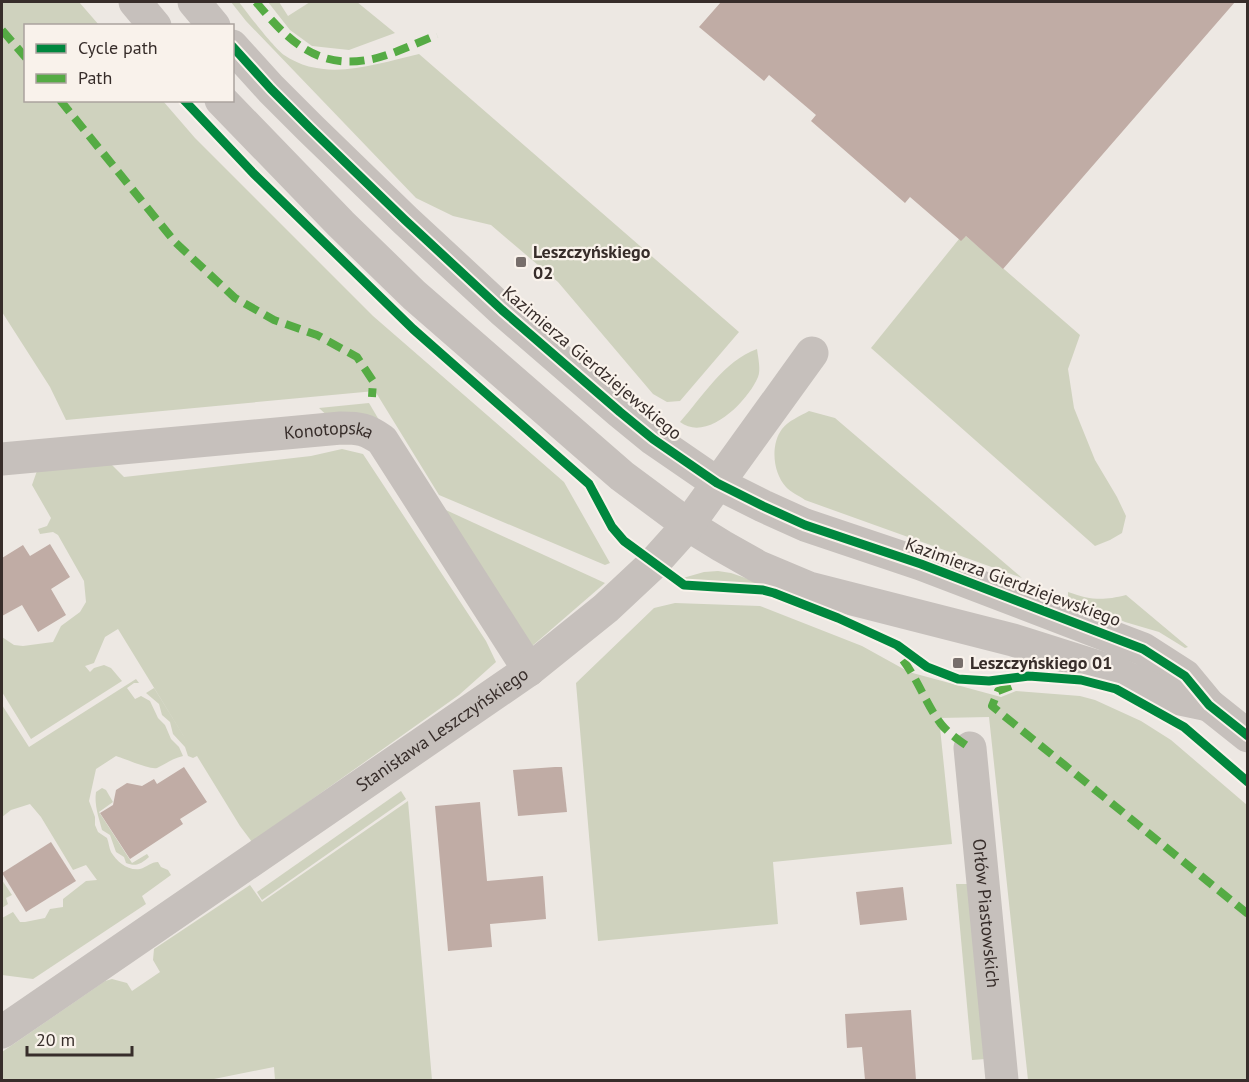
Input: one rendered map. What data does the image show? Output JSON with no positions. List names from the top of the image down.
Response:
{
  "streets": {
    "street": [
      "Kazimierza Gierdziejewskiego",
      "Konotopska",
      "Stanisława Leszczyńskiego",
      "Orłów Piastowskich"
    ]
  },
  "crossings": [
    ["Kazimierza Gierdziejewskiego", "Stanisława Leszczyńskiego"],
    ["Konotopska", "Stanisława Leszczyńskiego"]
  ],
  "places": {
    "transit": ["Leszczyńskiego 02", "Leszczyńskiego 01"]
  },
  "legend": ["Cycle path", "Path"],
  "scale_bar": "20 m"
}
